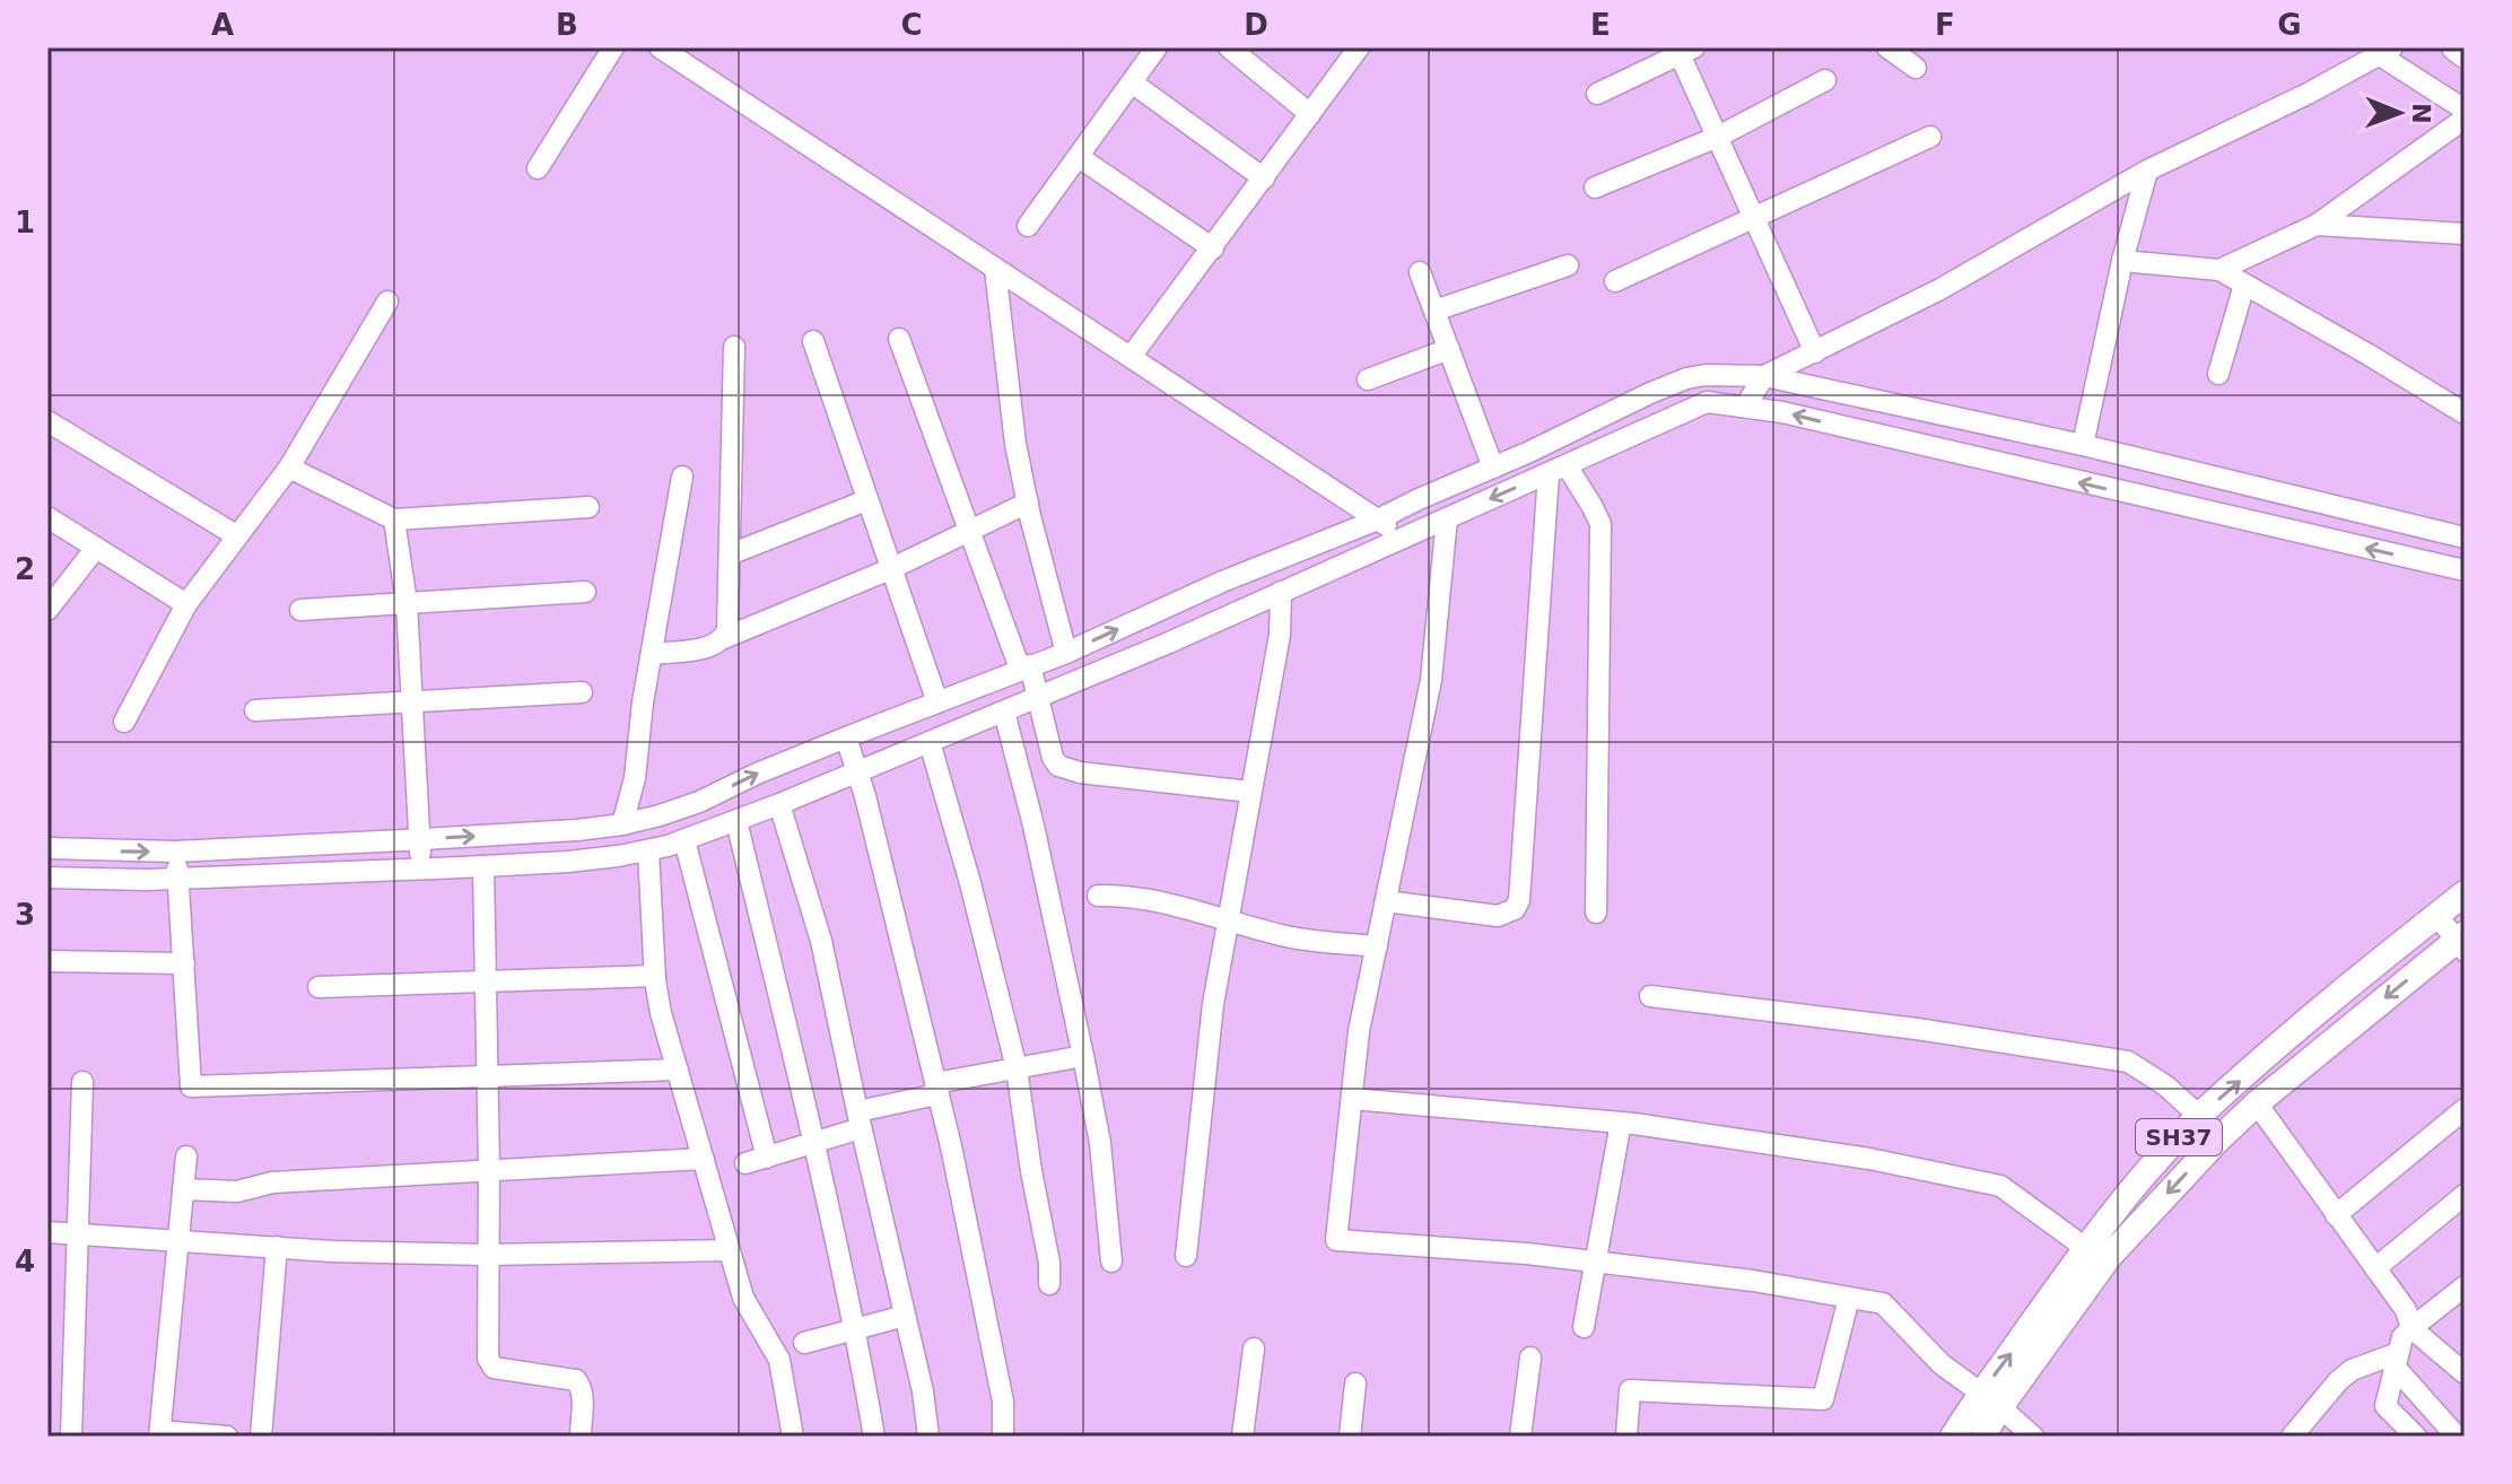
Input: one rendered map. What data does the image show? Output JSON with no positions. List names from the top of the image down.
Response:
{
  "streets": {
    "main road": ["SH37"]
  },
  "north": "right",
  "grid": {
    "columns": [
      "A",
      "B",
      "C",
      "D",
      "E",
      "F",
      "G"
    ],
    "rows": [
      "1",
      "2",
      "3",
      "4"
    ]
  }
}
